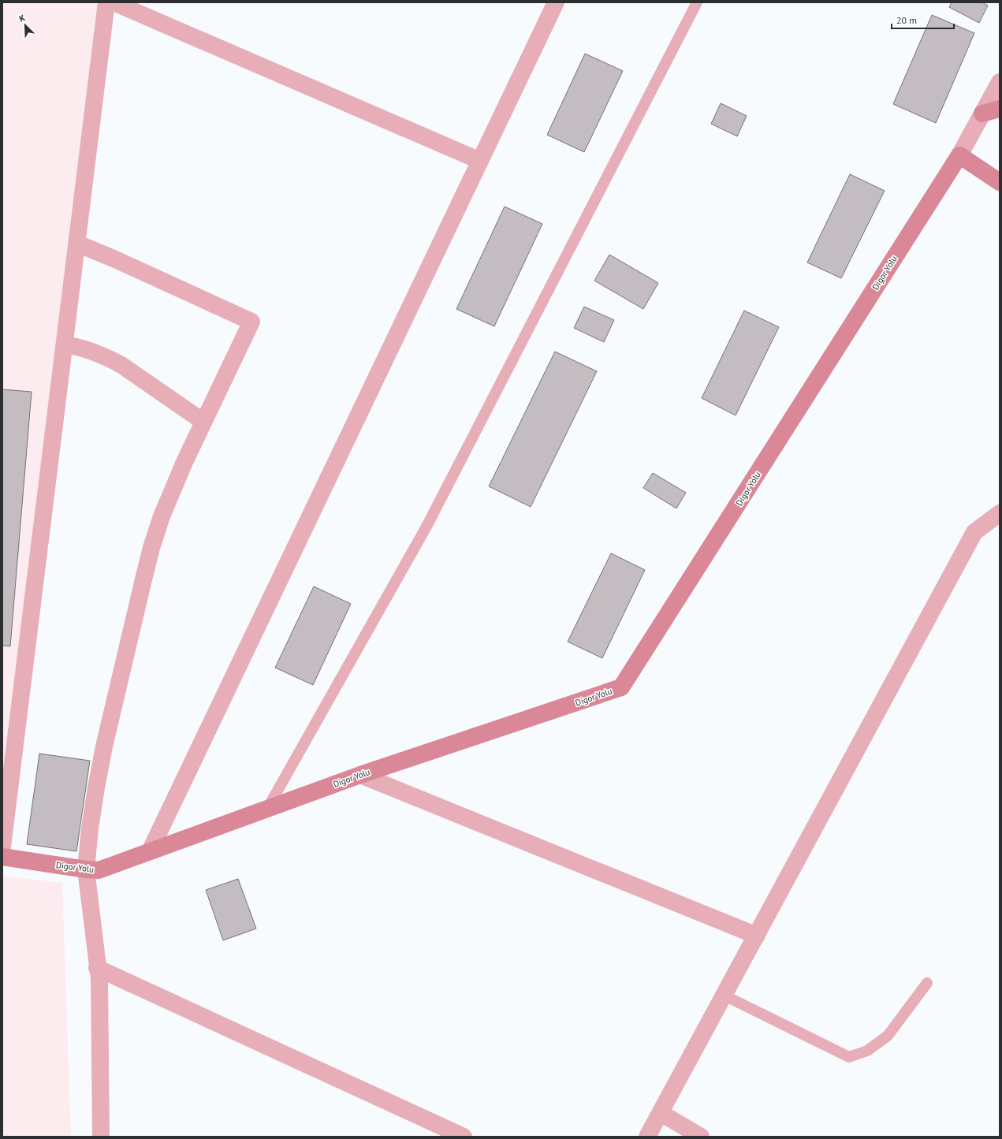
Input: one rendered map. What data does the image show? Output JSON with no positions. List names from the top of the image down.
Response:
{
  "streets": {
    "main road": ["Digor Yolu"]
  },
  "scale_bar": "20 m",
  "north": "top left"
}
